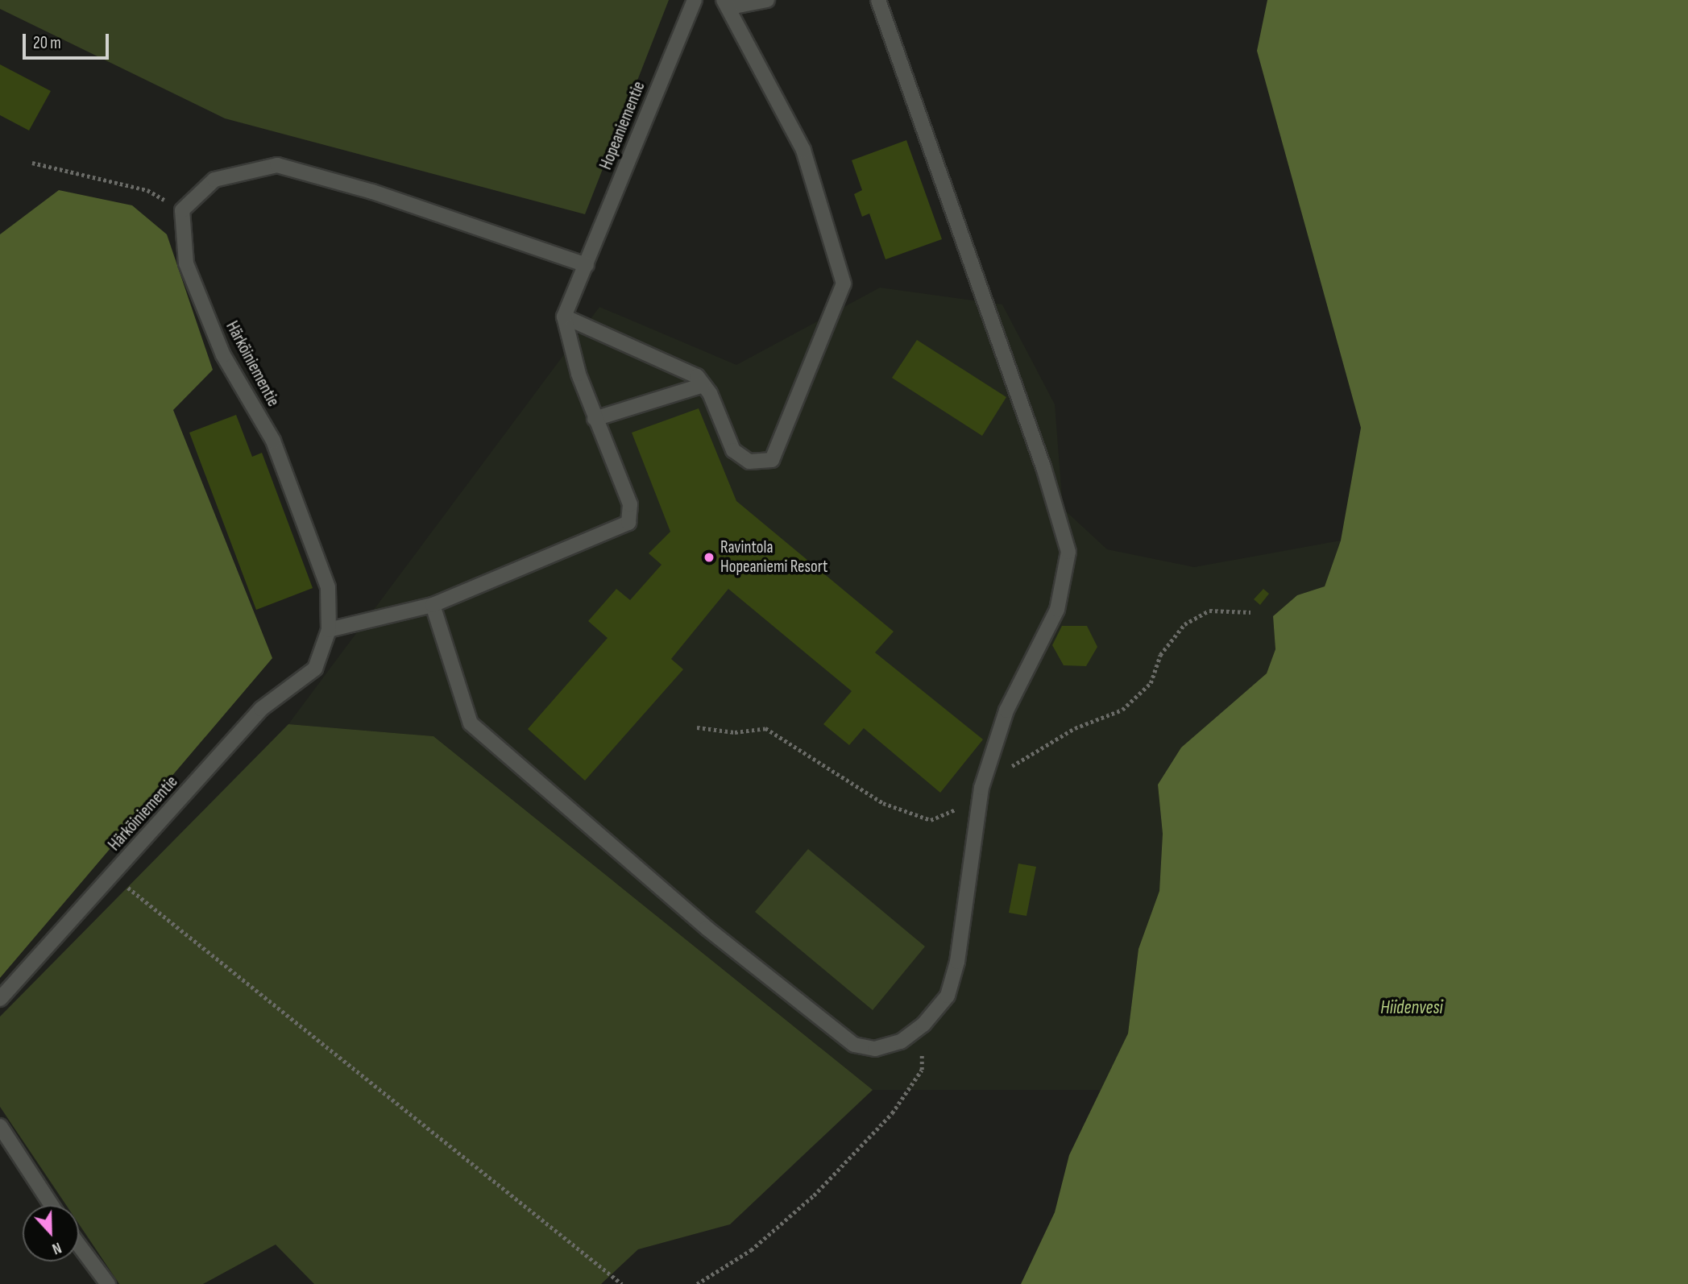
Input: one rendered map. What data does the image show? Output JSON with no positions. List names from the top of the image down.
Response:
{
  "streets": {
    "street": ["Hopeaniementie", "Härköiniementie"]
  },
  "water": ["Hiidenvesi"],
  "places": ["Ravintola Hopeaniemi Resort"],
  "scale_bar": "20 m",
  "north": "bottom"
}
